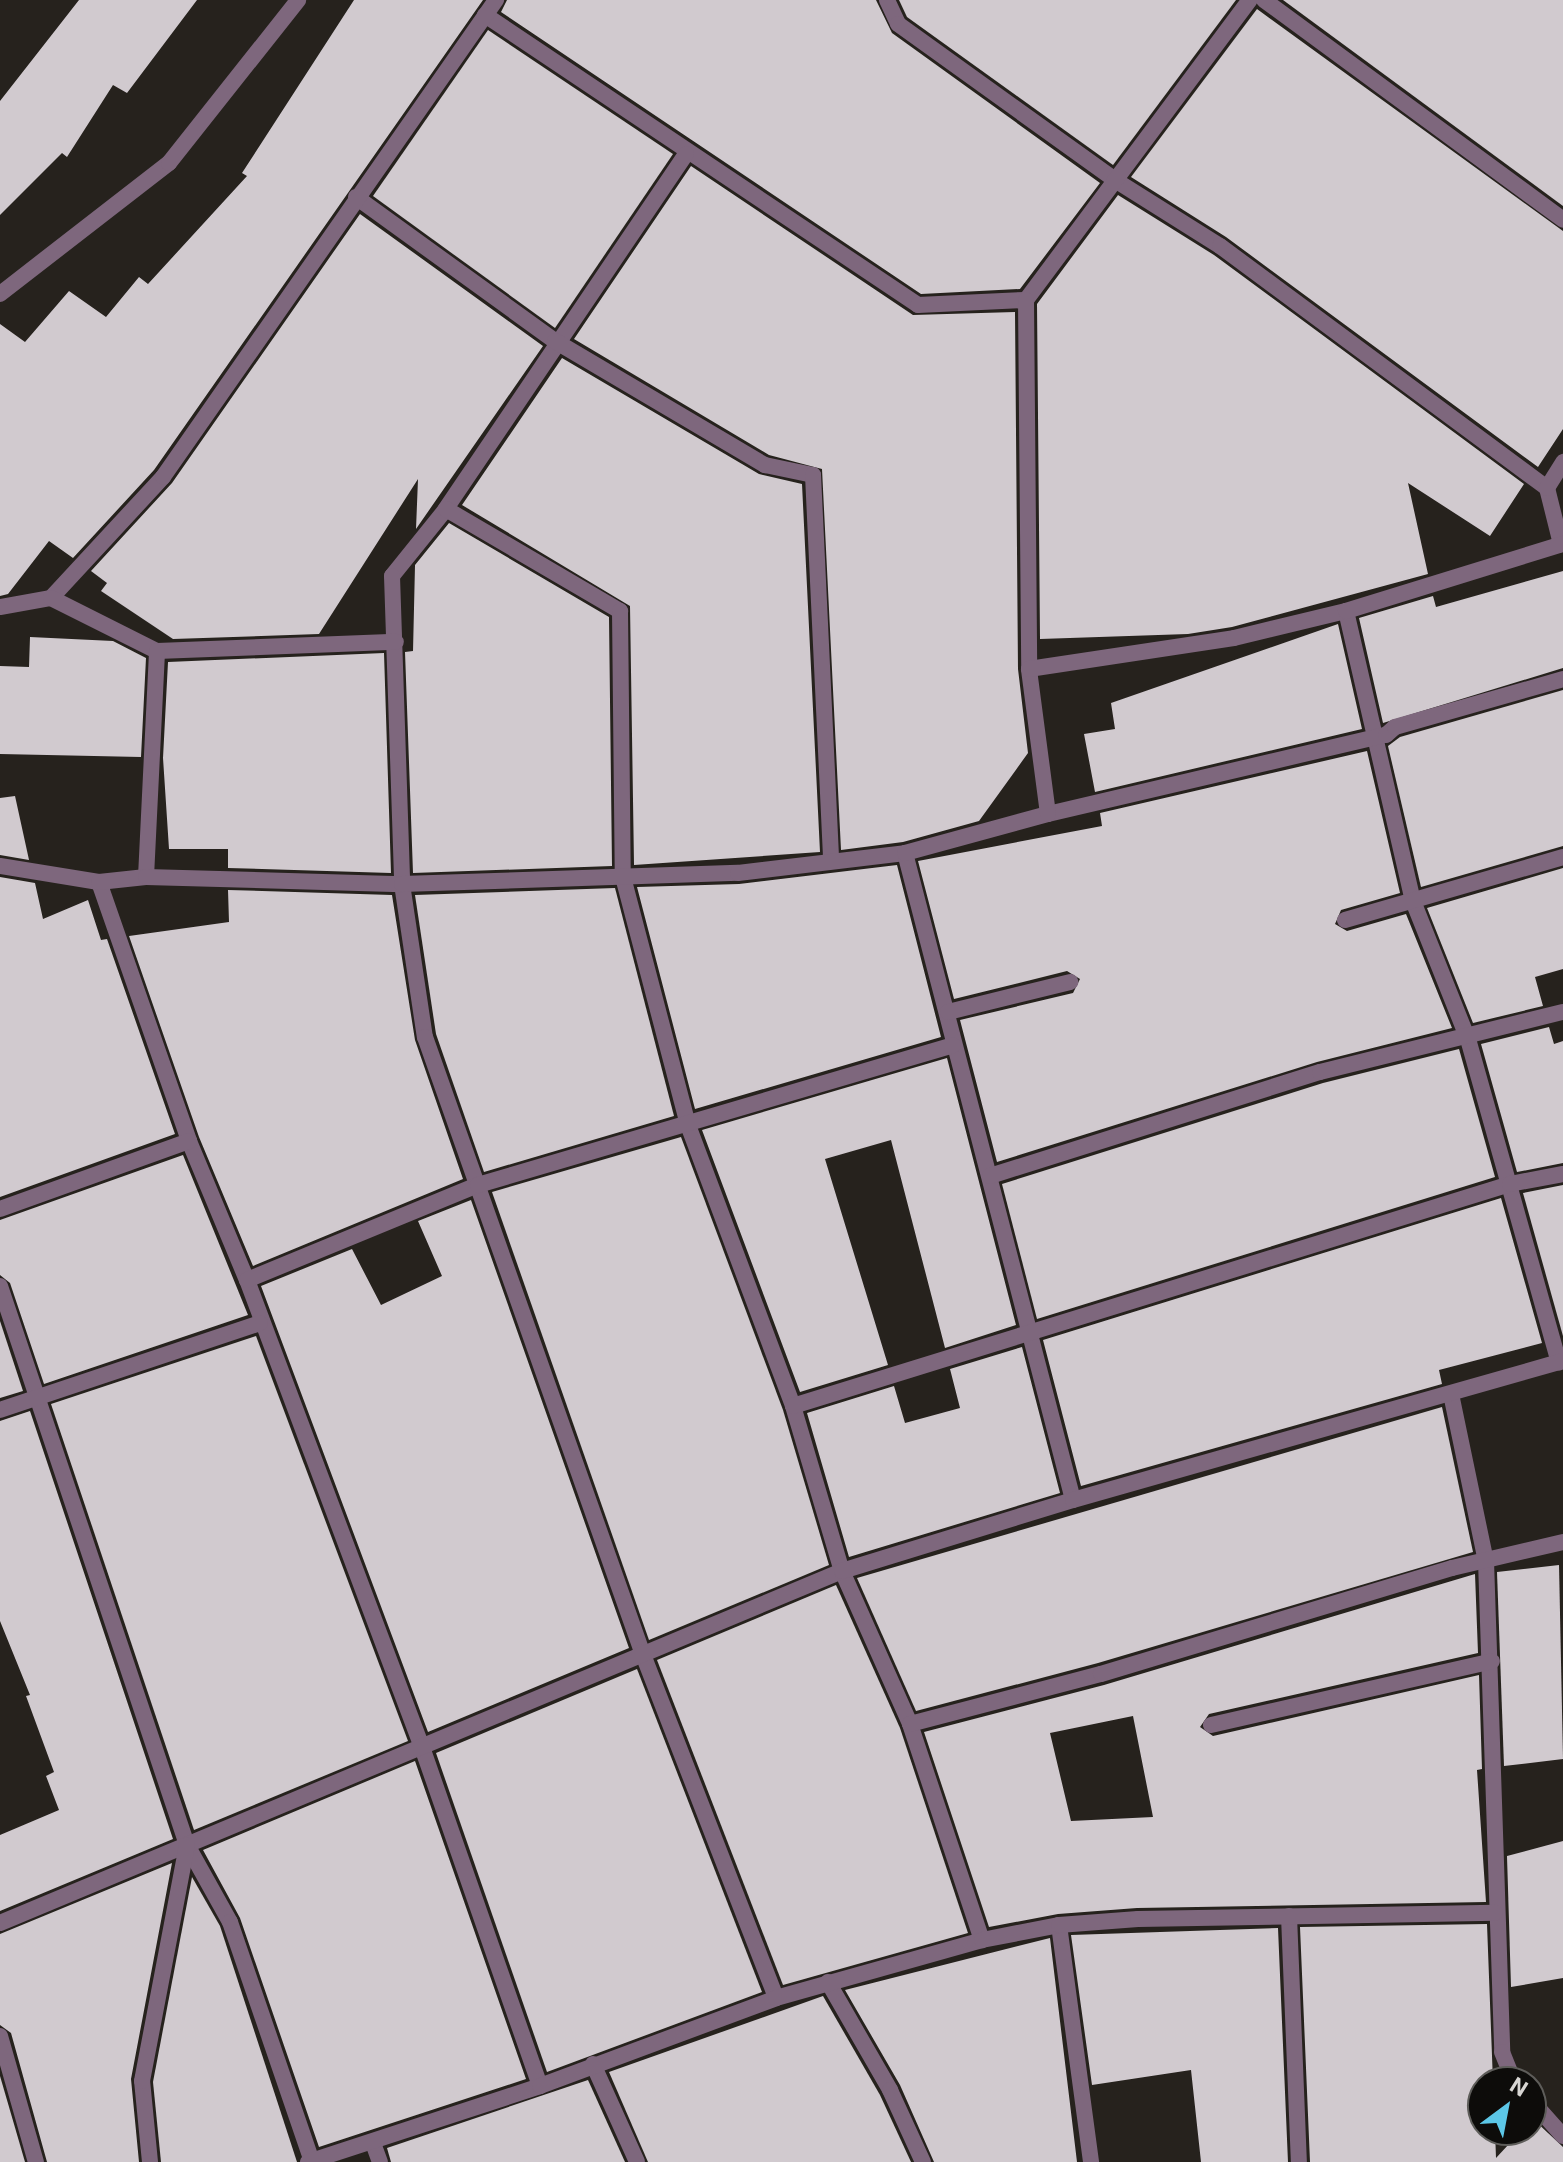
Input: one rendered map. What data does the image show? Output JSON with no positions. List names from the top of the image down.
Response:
{
  "north": "top right"
}
